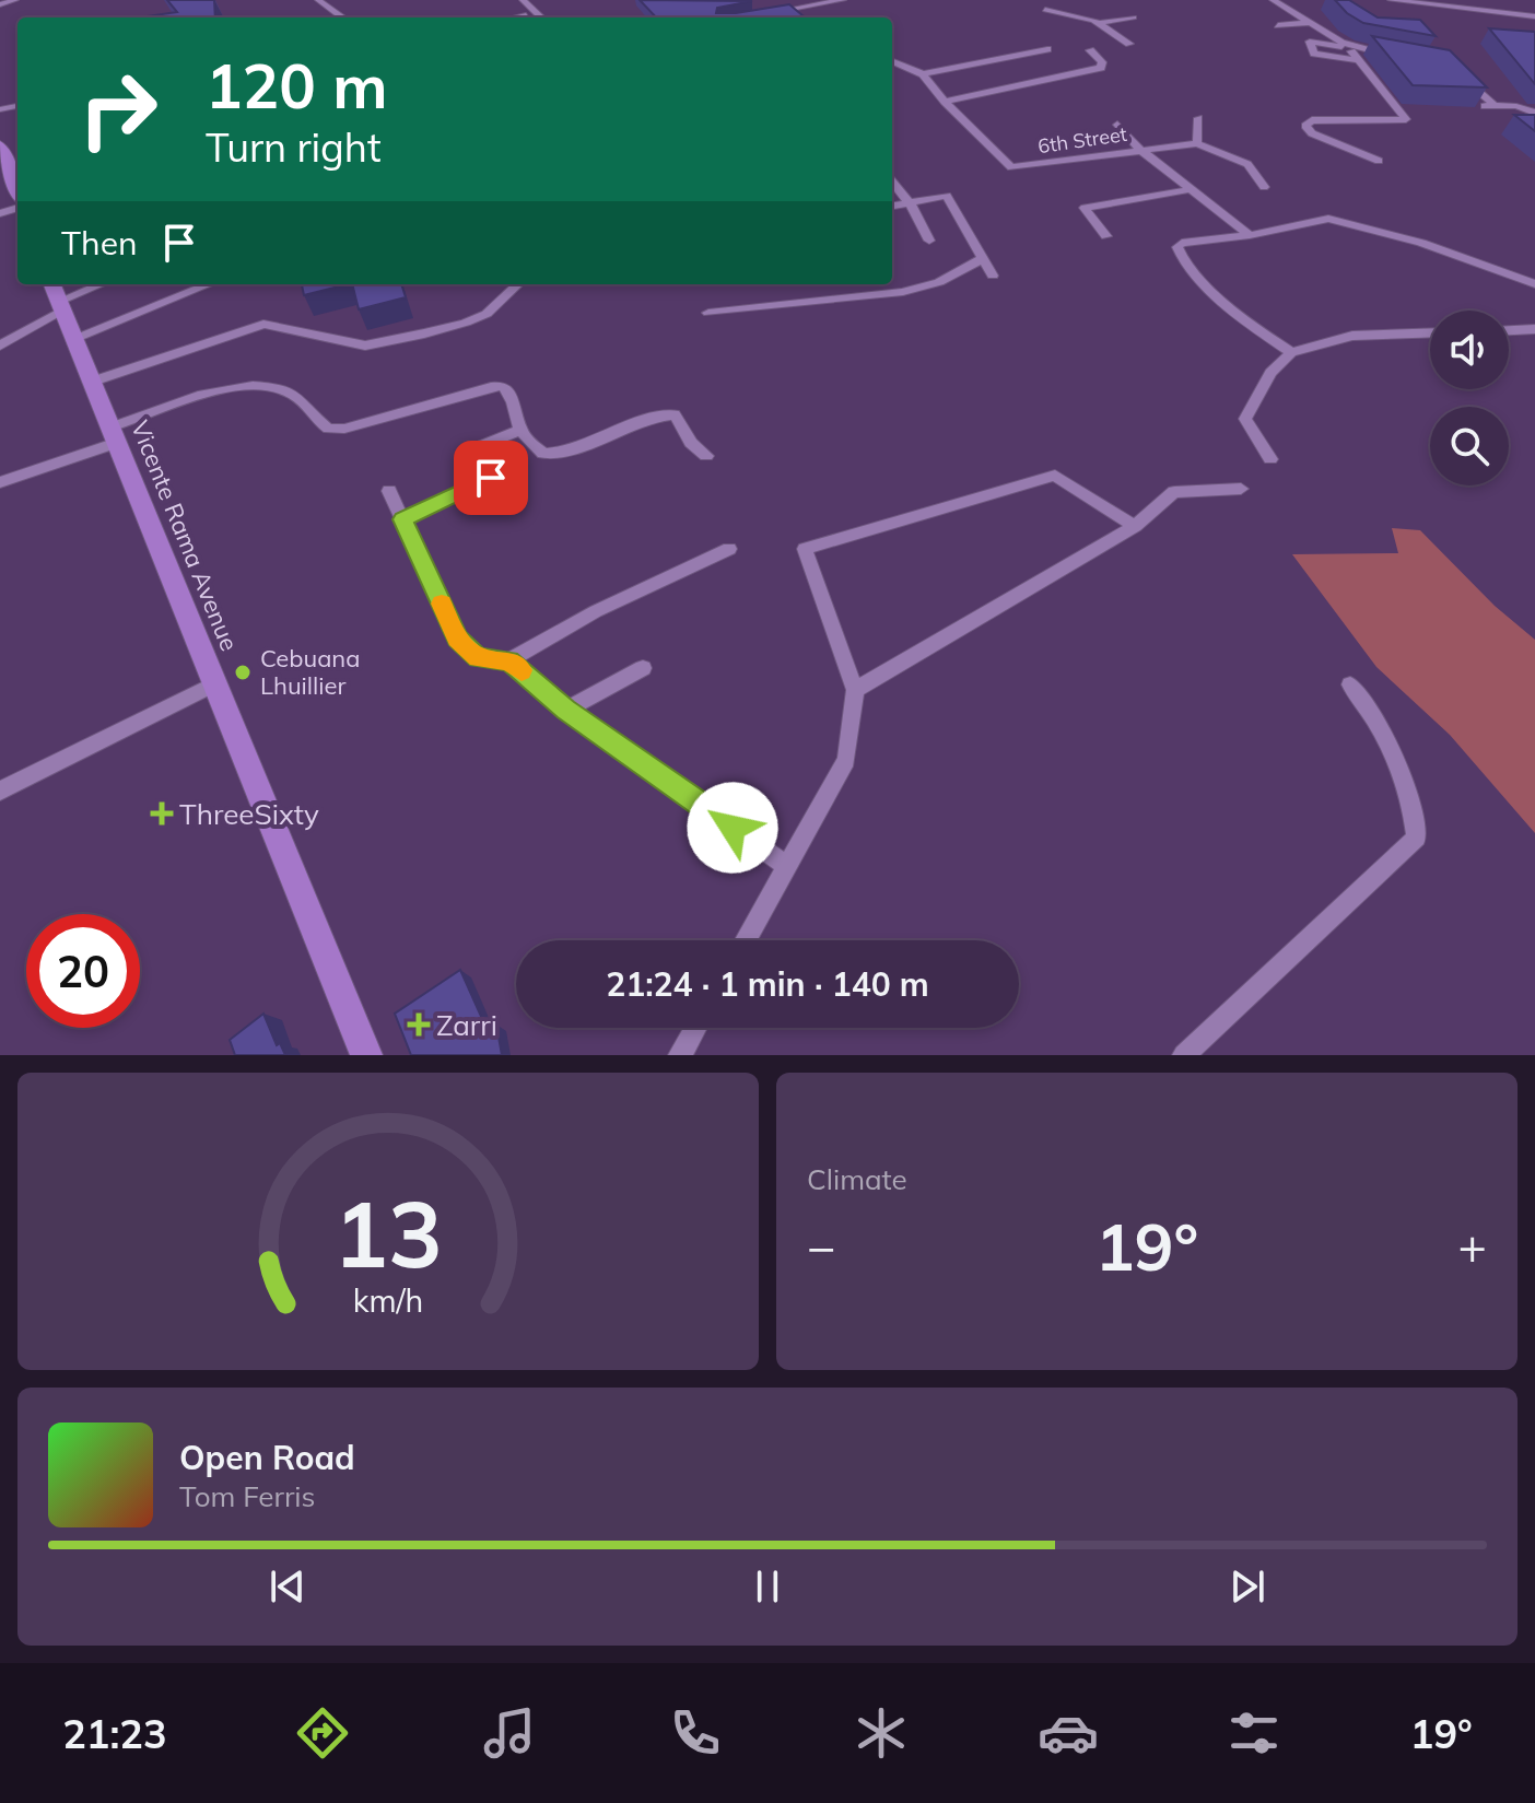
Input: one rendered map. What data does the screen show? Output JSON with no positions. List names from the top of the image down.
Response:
{
  "streets": {
    "main road": ["Vicente Rama Avenue"],
    "street": ["6th Street"]
  },
  "places": {
    "other": ["Cebuana Lhuillier"],
    "health": ["ThreeSixty", "Zarri"]
  },
  "page": {
    "turn": ["120 m", "Turn right"],
    "then": "Then",
    "limit": "20",
    "trip": "21:24 · 1 min · 140 m",
    "tile": "Climate",
    "heat": ["−", "19°", "+"],
    "song": ["Open Road", "Tom Ferris"],
    "tabs": ["21:23", "19°"],
    "gauge": ["13", "km/h"]
  }
}
